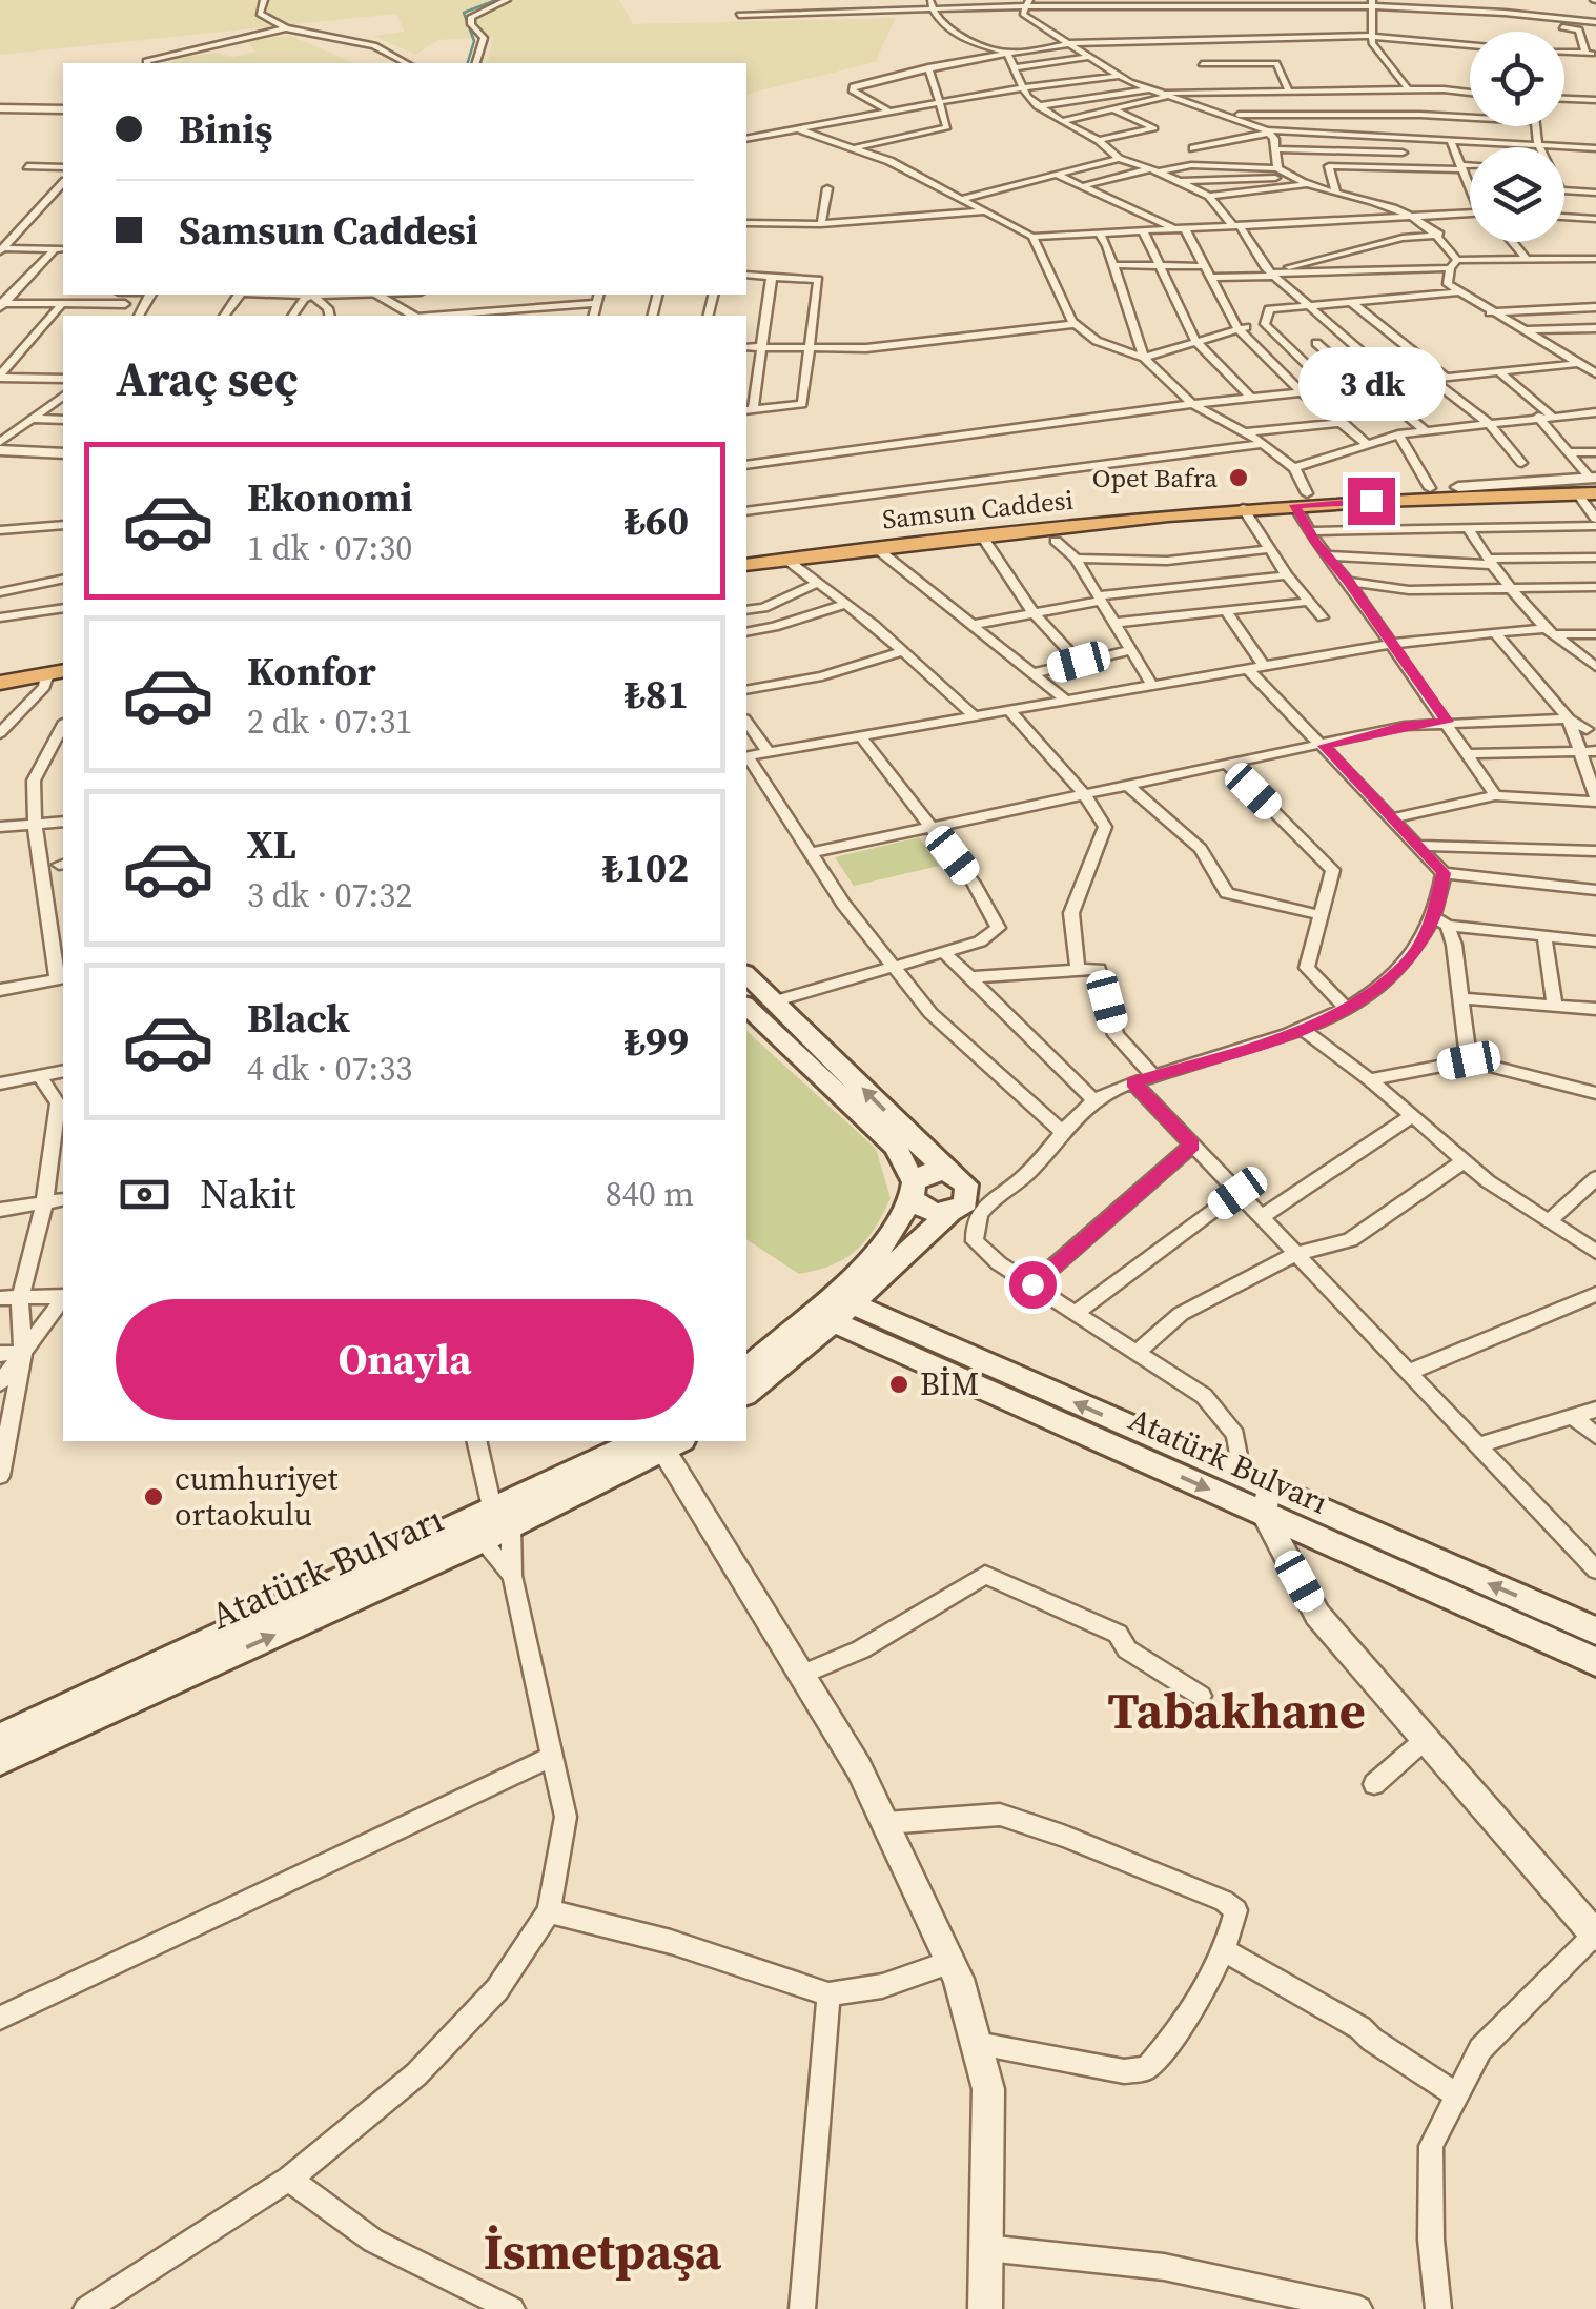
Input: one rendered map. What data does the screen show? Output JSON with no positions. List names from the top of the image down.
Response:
{
  "streets": {
    "highway": ["Samsun Caddesi"],
    "main road": ["Atatürk Bulvarı"]
  },
  "districts": ["Tabakhane", "İsmetpaşa"],
  "places": ["Opet Bafra", "BİM", "cumhuriyet ortaokulu"],
  "page": {
    "banner": ["Biniş", "Samsun Caddesi"],
    "heading": "Araç seç",
    "bubble": "3 dk",
    "list": [
      {
        "name": "Ekonomi",
        "note": "1 dk · 07:30",
        "value": "₺60"
      },
      {
        "name": "Konfor",
        "note": "2 dk · 07:31",
        "value": "₺81"
      },
      {
        "name": "XL",
        "note": "3 dk · 07:32",
        "value": "₺102"
      },
      {
        "name": "Black",
        "note": "4 dk · 07:33",
        "value": "₺99"
      }
    ],
    "pay": ["Nakit", "840 m"],
    "buttons": "Onayla"
  }
}
